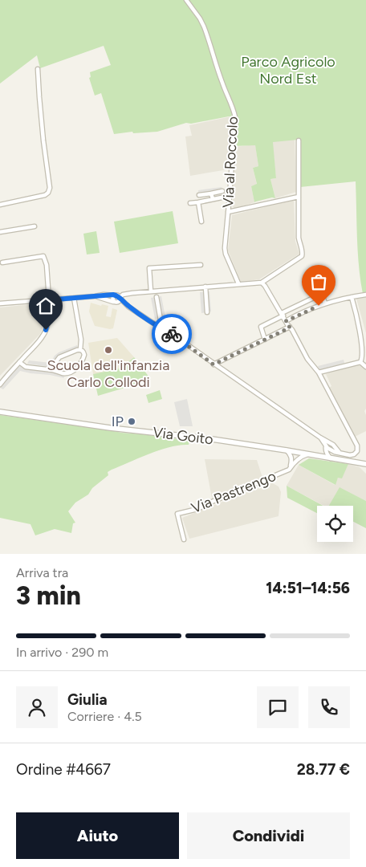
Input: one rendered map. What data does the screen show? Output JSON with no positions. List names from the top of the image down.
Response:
{
  "streets": {
    "street": ["Via al Roccolo", "Via Goito", "Via Pastrengo"]
  },
  "crossings": [
    ["Via Goito", "Via Pastrengo"]
  ],
  "parks": ["Parco Agricolo Nord Est"],
  "places": ["Scuola dell'infanzia Carlo Collodi", "IP"],
  "page": {
    "heading": ["3 min", "Arriva tra", "14:51–14:56"],
    "panel": [
      "Giulia",
      "Corriere · 4.5",
      "Ordine #4667",
      "28.77 €"
    ],
    "bar": "In arrivo · 290 m",
    "buttons": ["Aiuto", "Condividi"]
  }
}
